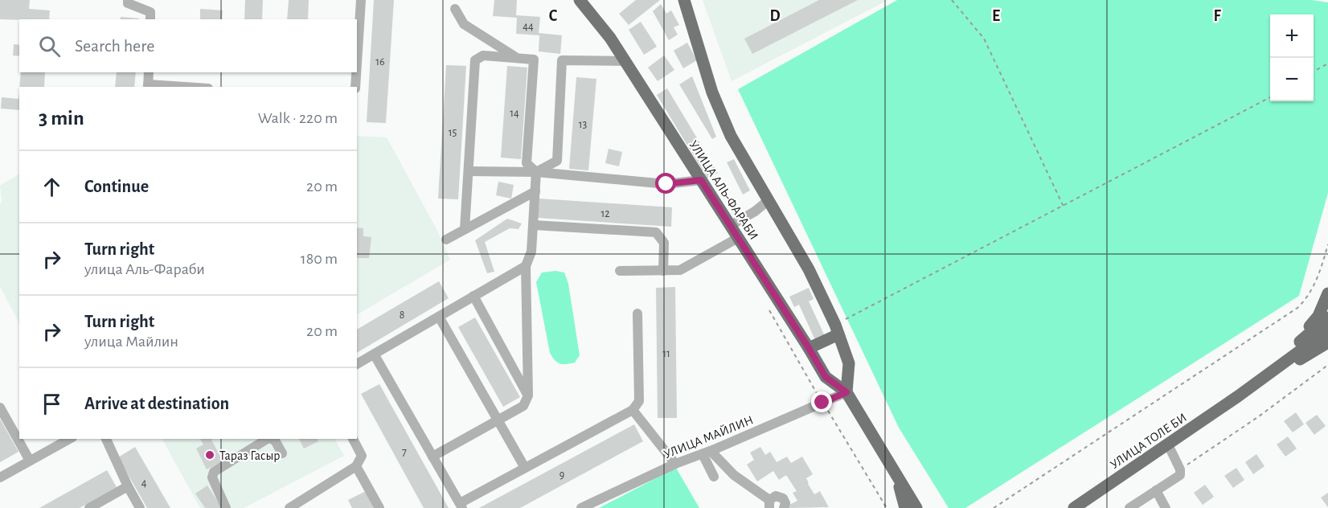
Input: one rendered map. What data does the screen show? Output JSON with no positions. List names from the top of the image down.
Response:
{
  "streets": {
    "main road": ["УЛИЦА АЛЬ-ФАРАБИ", "УЛИЦА ТОЛЕ БИ"],
    "street": ["УЛИЦА МАЙЛИН"]
  },
  "crossings": [
    ["УЛИЦА АЛЬ-ФАРАБИ", "УЛИЦА МАЙЛИН"]
  ],
  "places": ["Тараз Гасыр"],
  "house_numbers": [
    "44",
    "16",
    "14",
    "13",
    "15",
    "12",
    "8",
    "11",
    "7",
    "9",
    "4"
  ],
  "page": {
    "map_buttons": ["+", "−"],
    "search": "Search here",
    "heading": ["3 min", "Walk · 220 m"],
    "list": [
      ["Continue", "20 m"],
      ["Turn right", "улица Аль-Фараби", "180 m"],
      ["Turn right", "улица Майлин", "20 m"],
      "Arrive at destination"
    ]
  },
  "grid": {
    "columns": [
      "C",
      "D",
      "E",
      "F"
    ]
  }
}
